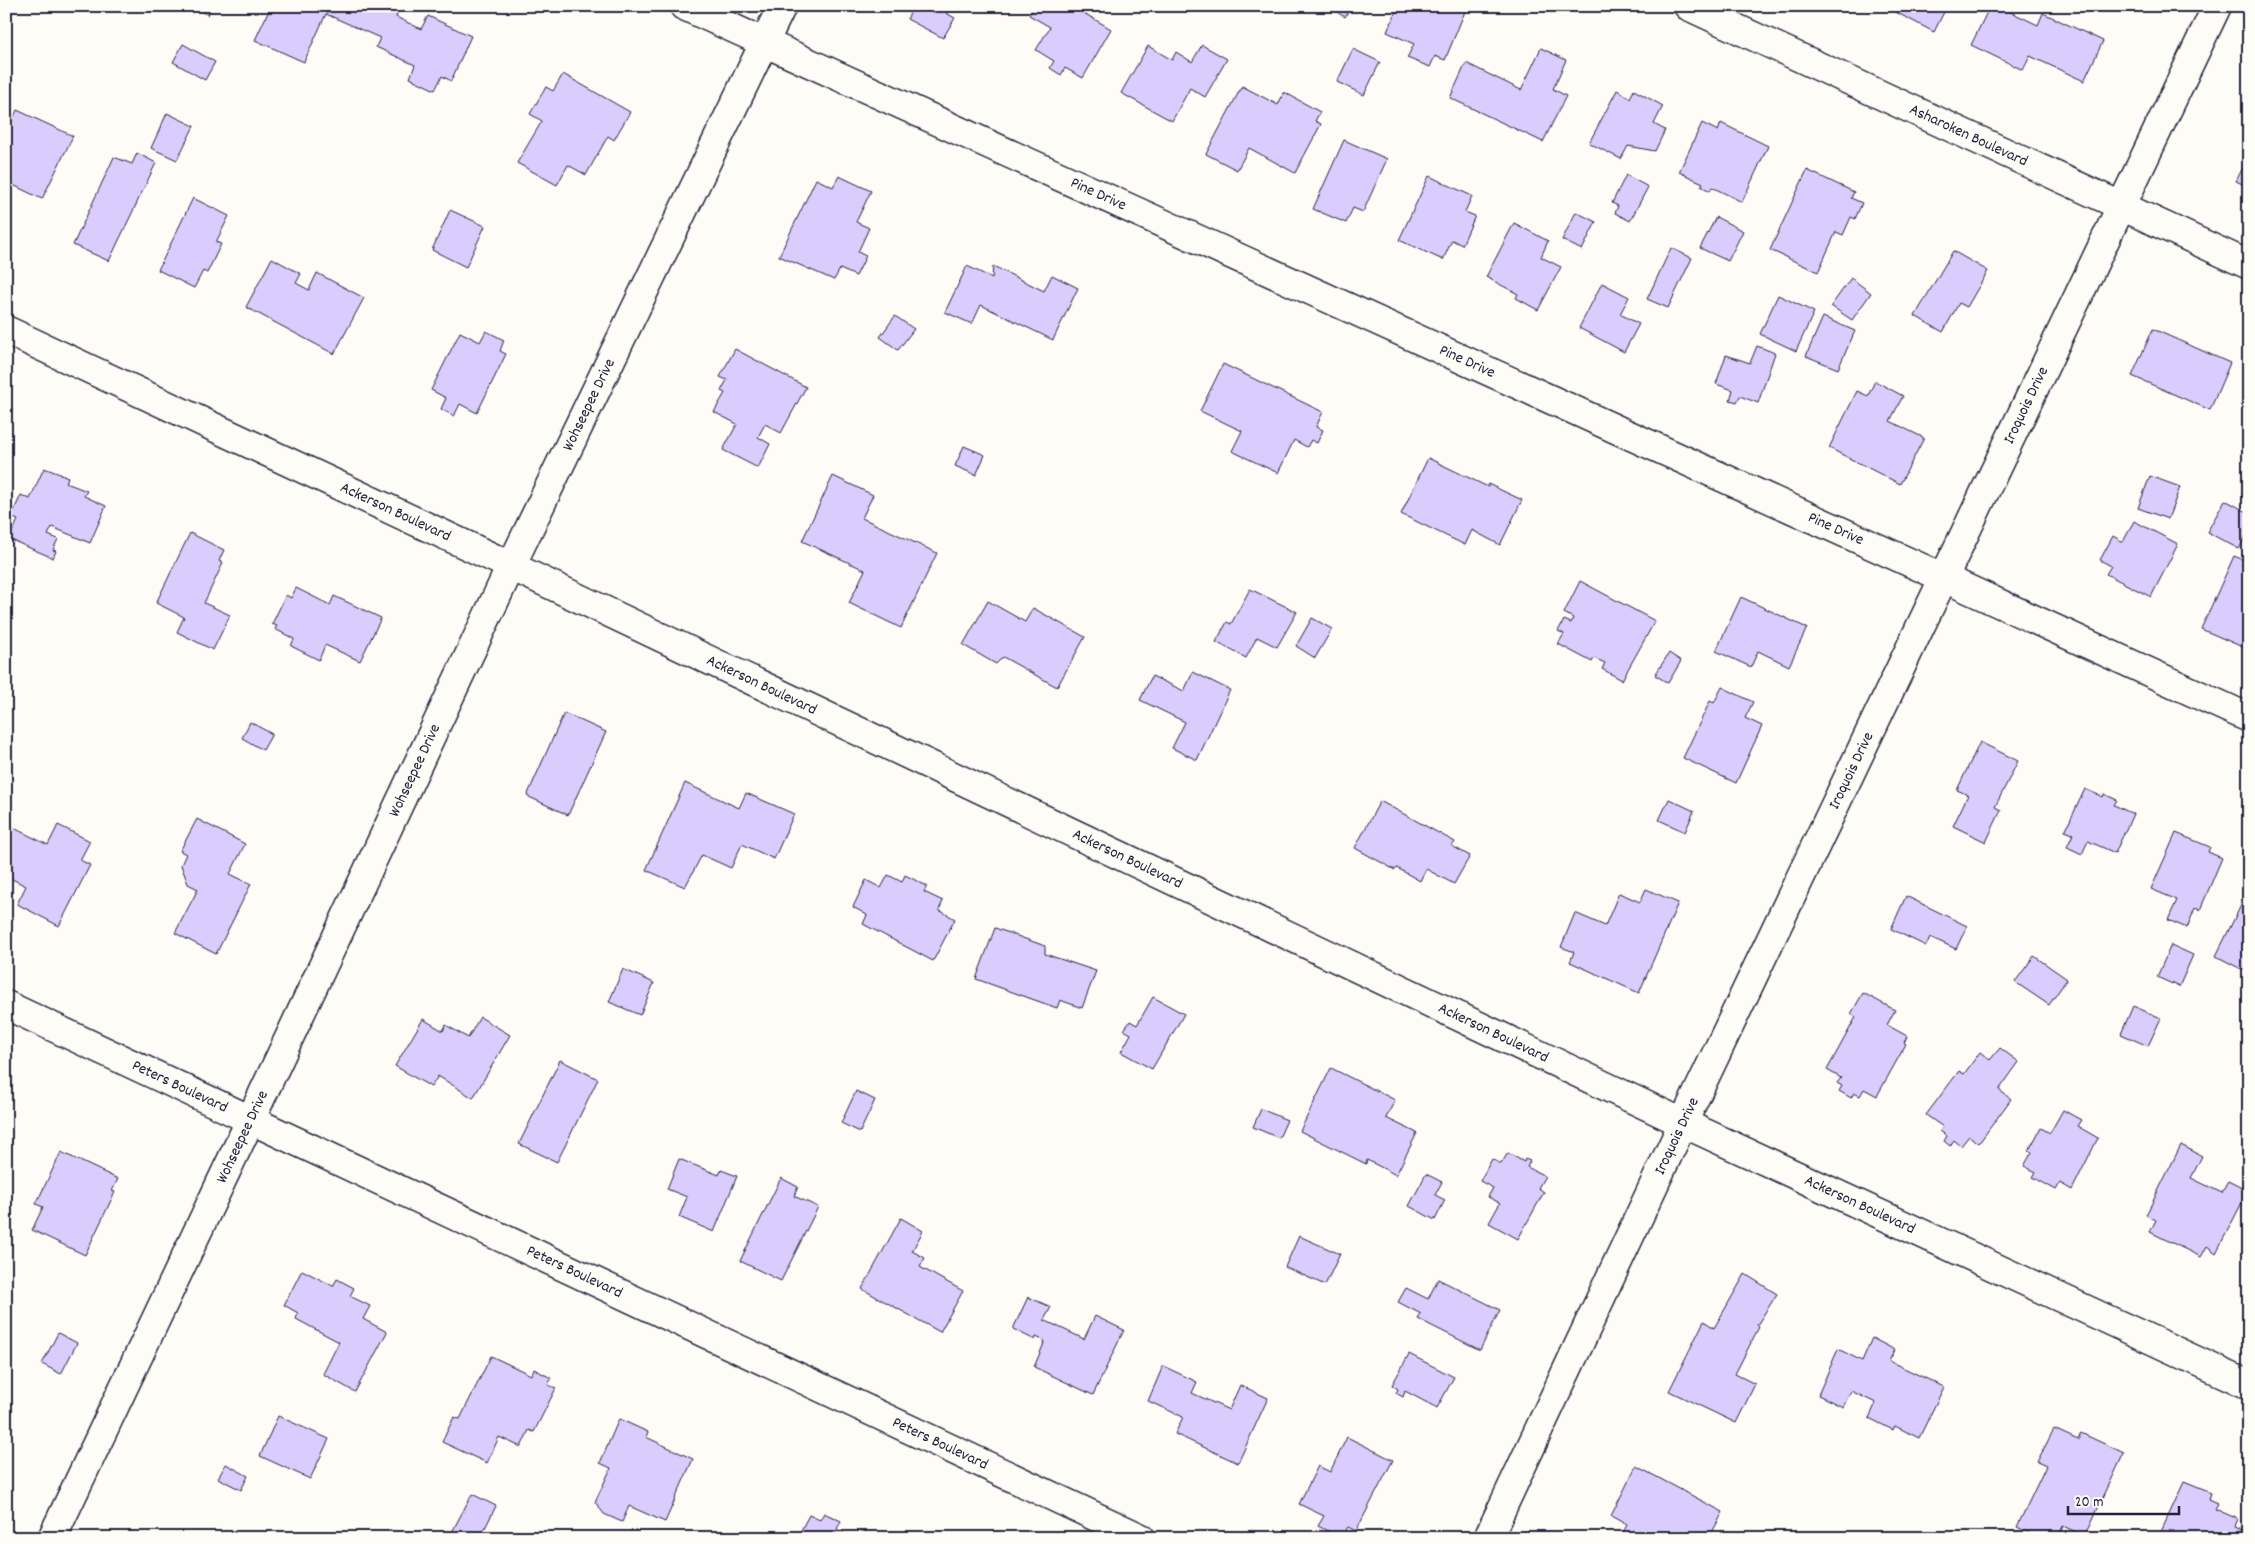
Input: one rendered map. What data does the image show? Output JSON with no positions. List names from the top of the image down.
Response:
{
  "streets": {
    "street": [
      "Asharoken Boulevard",
      "Pine Drive",
      "Wohseepee Drive",
      "Iroquois Drive",
      "Ackerson Boulevard",
      "Peters Boulevard"
    ]
  },
  "crossings": [
    ["Asharoken Boulevard", "Iroquois Drive"],
    ["Pine Drive", "Wohseepee Drive"],
    ["Pine Drive", "Iroquois Drive"],
    ["Wohseepee Drive", "Ackerson Boulevard"],
    ["Wohseepee Drive", "Peters Boulevard"],
    ["Iroquois Drive", "Ackerson Boulevard"]
  ],
  "scale_bar": "20 m"
}
